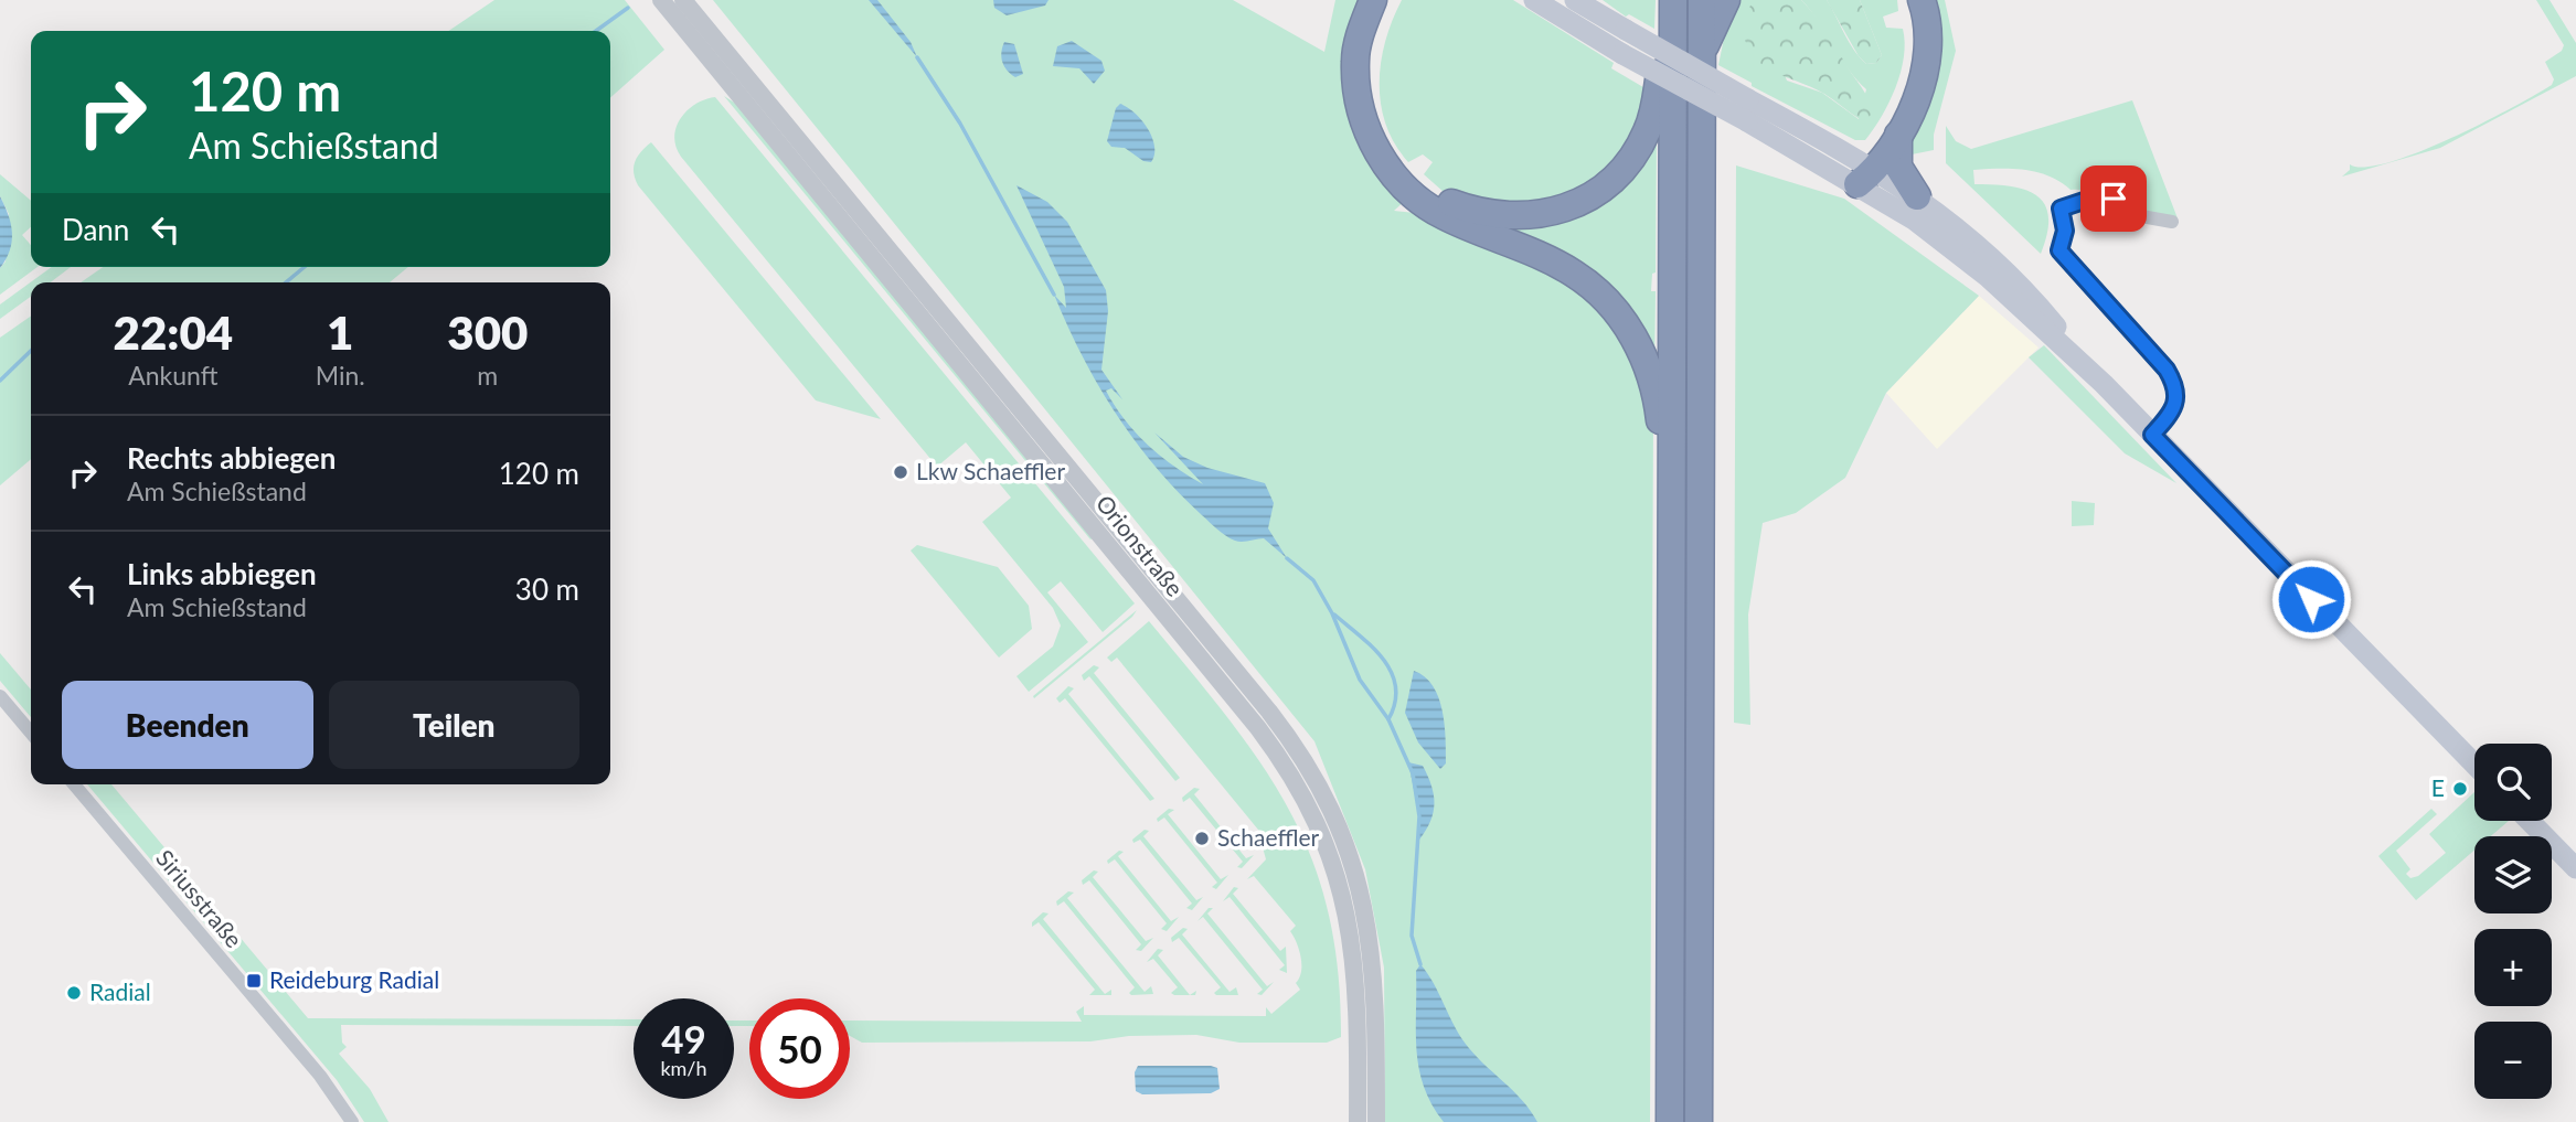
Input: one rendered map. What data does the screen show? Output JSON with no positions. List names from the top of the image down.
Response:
{
  "streets": {
    "street": ["Orionstraße", "Siriusstraße"]
  },
  "places": {
    "other": [
      "Lkw Schaeffler",
      "E",
      "Schaeffler",
      "Radial"
    ],
    "transit": ["Reideburg Radial"]
  },
  "page": {
    "turn": ["120 m", "Am Schießstand"],
    "then": "Dann",
    "eta": [
      "22:04",
      "Ankunft",
      "1",
      "Min.",
      "300",
      "m"
    ],
    "list": [
      {
        "name": "Rechts abbiegen",
        "note": "Am Schießstand",
        "value": "120 m"
      },
      {
        "name": "Links abbiegen",
        "note": "Am Schießstand",
        "value": "30 m"
      }
    ],
    "buttons": ["Beenden", "Teilen"],
    "map_buttons": ["+", "−"],
    "speed": "49 km/h",
    "limit": "50"
  }
}
